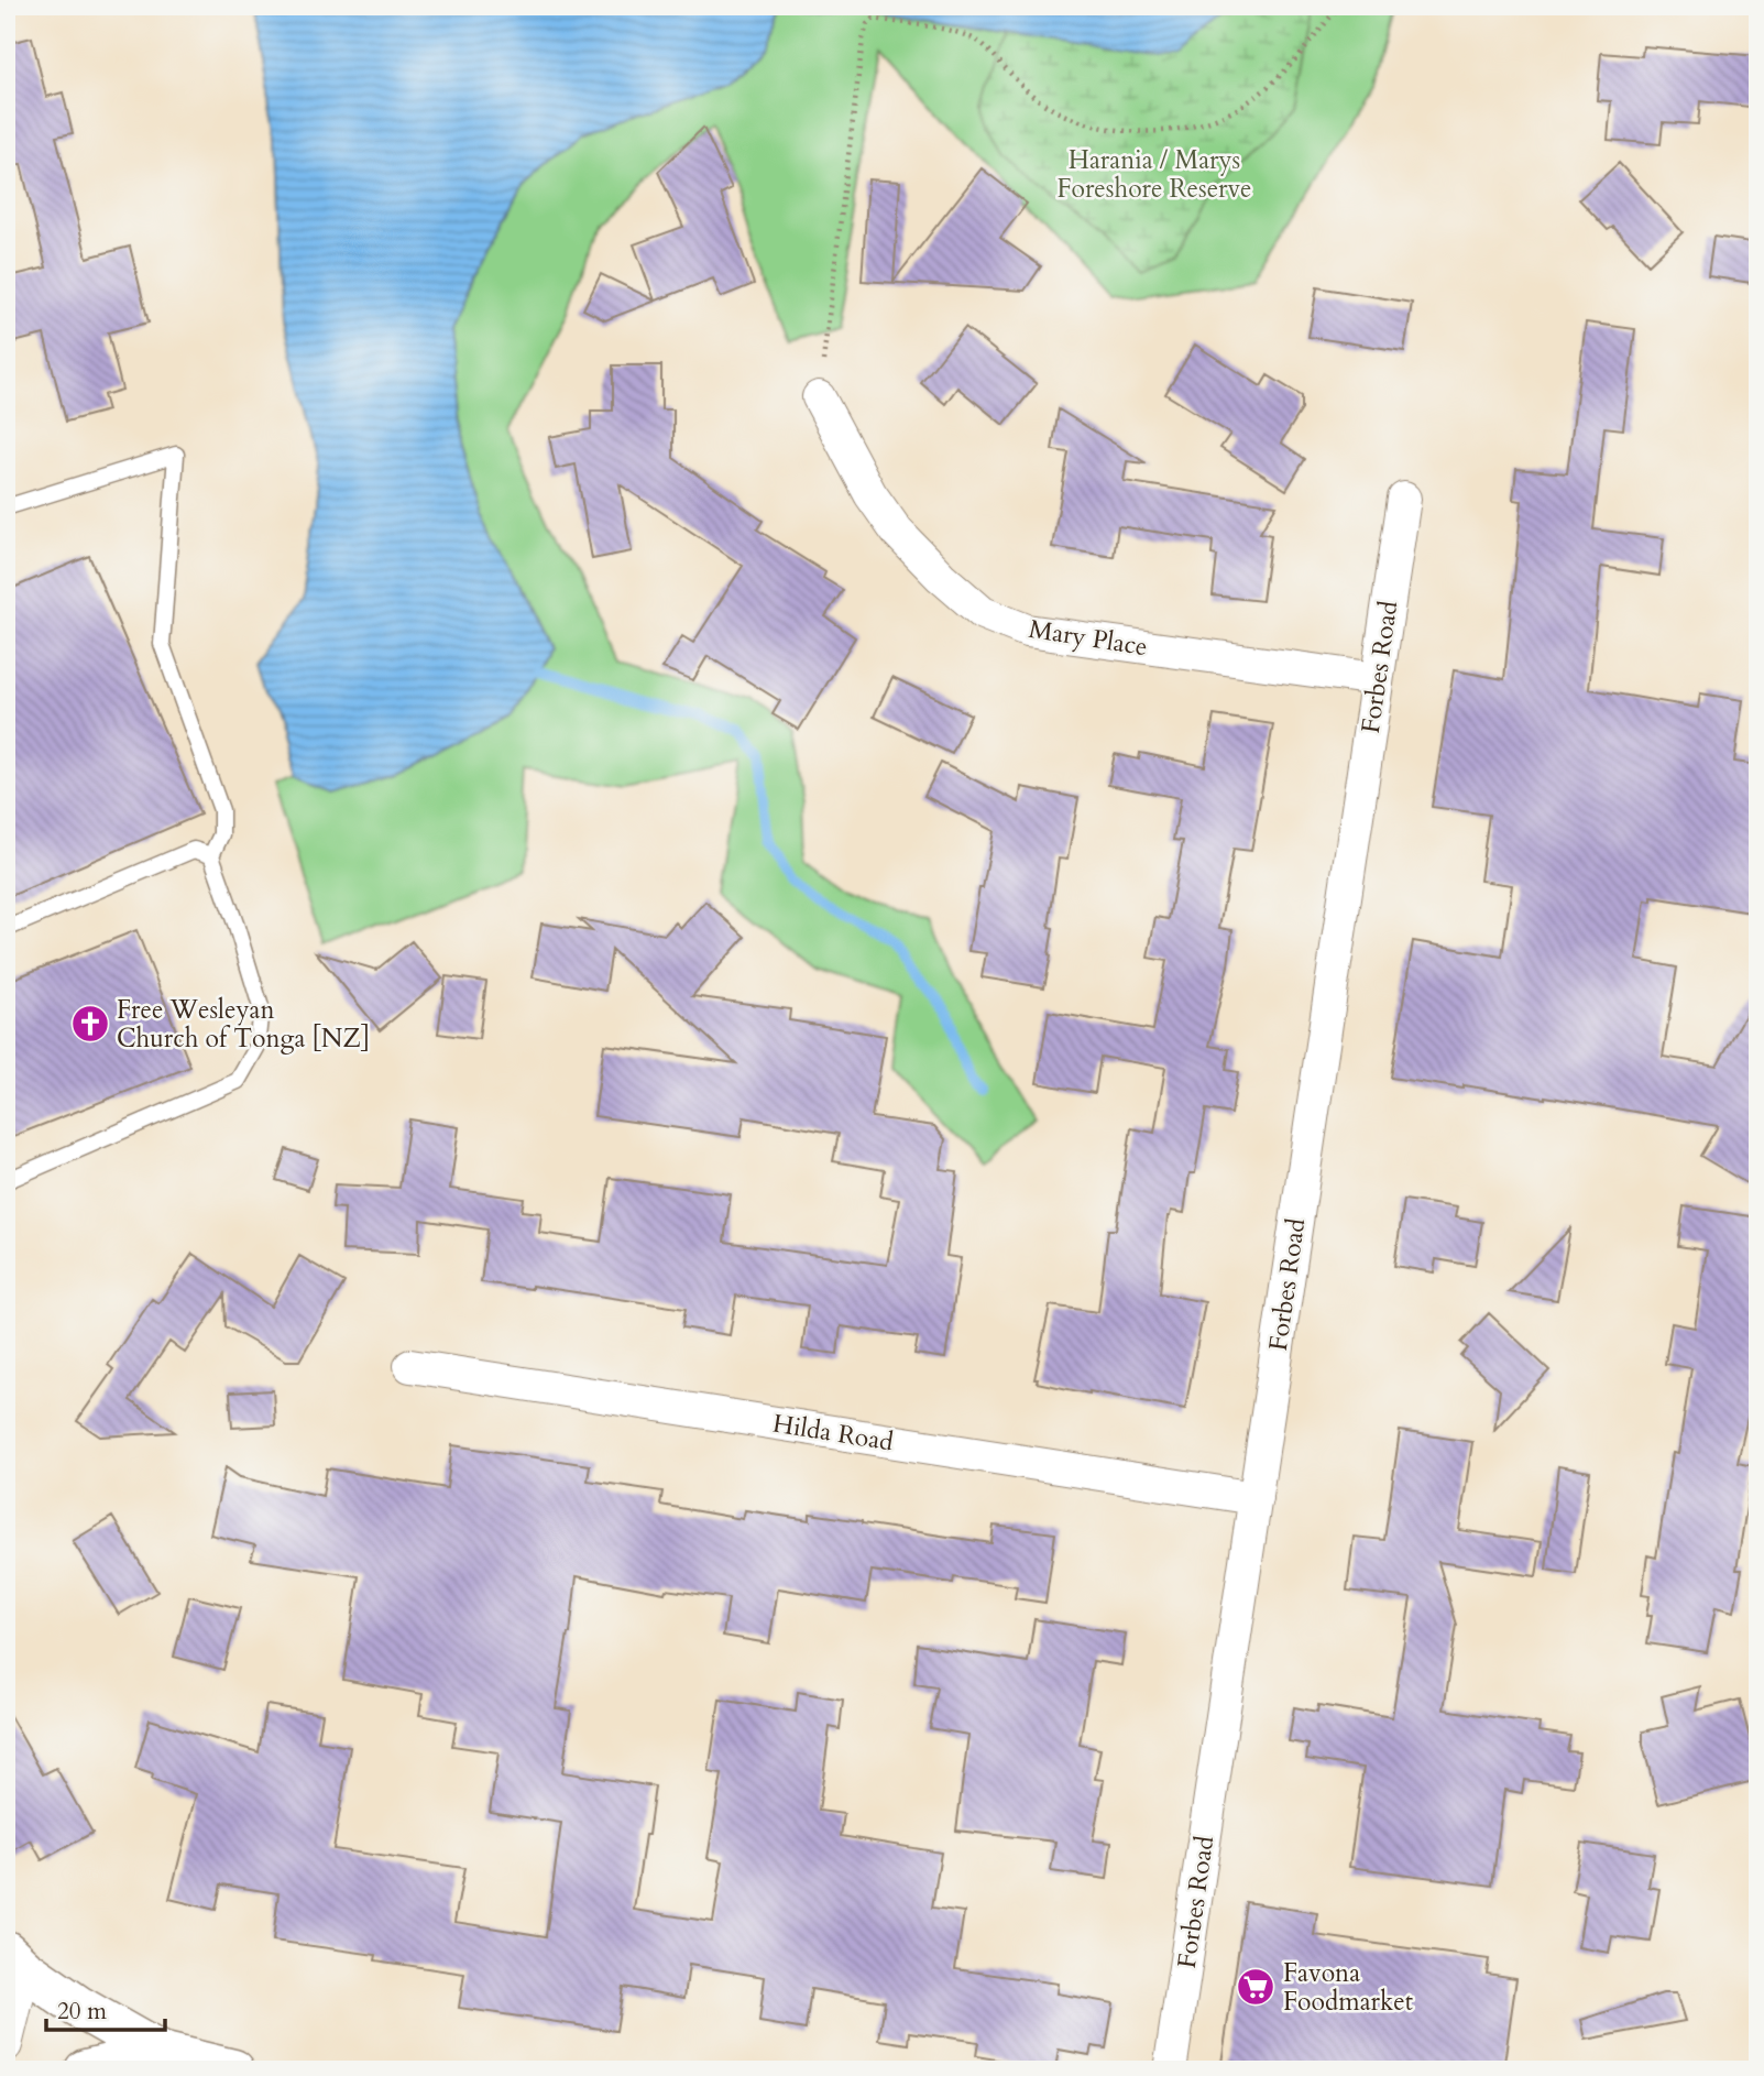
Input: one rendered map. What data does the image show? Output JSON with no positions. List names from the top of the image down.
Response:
{
  "streets": {
    "street": ["Mary Place", "Forbes Road", "Hilda Road"]
  },
  "crossings": [
    ["Mary Place", "Forbes Road"],
    ["Forbes Road", "Hilda Road"]
  ],
  "parks": ["Harania / Marys Foreshore Reserve"],
  "places": {
    "church": ["Free Wesleyan Church of Tonga [NZ]"],
    "supermarket": ["Favona Foodmarket"]
  },
  "scale_bar": "20 m"
}
